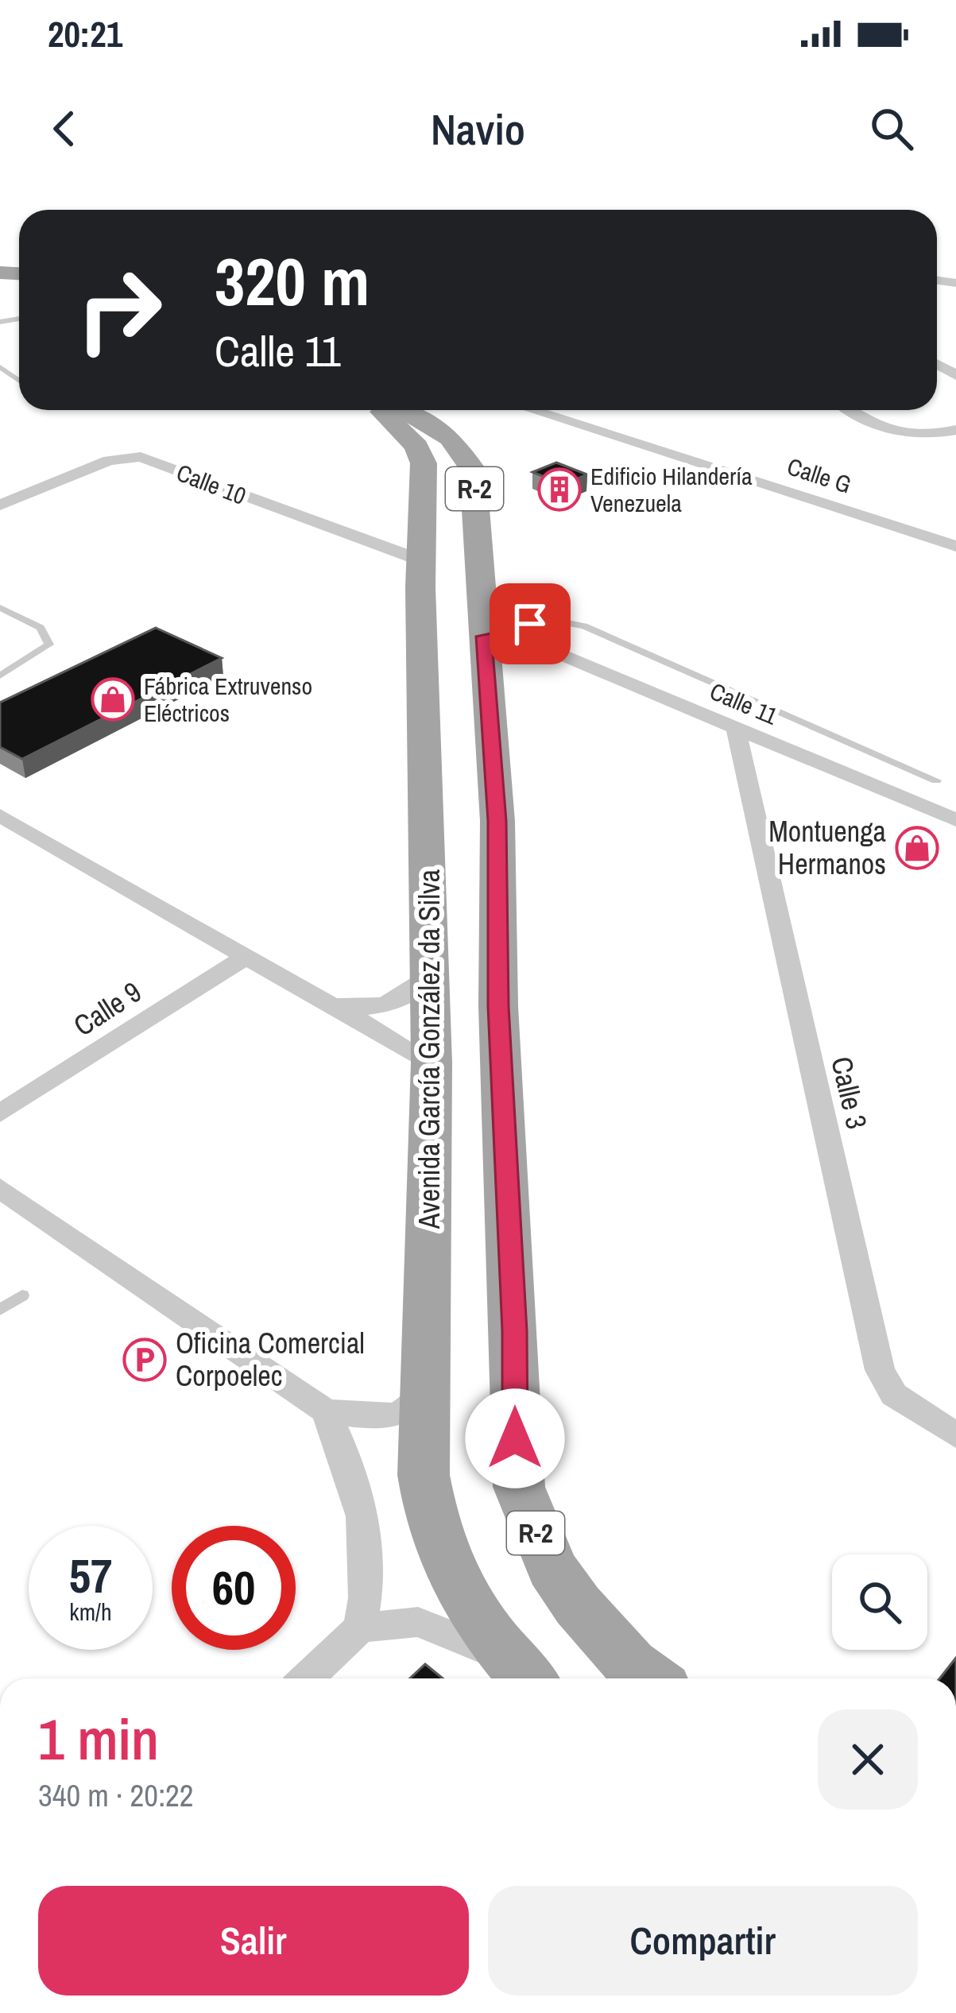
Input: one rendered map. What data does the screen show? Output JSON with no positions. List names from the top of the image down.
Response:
{
  "streets": {
    "main road": ["R-2", "Avenida García González da Silva"],
    "street": [
      "Calle G",
      "Calle 10",
      "Calle 11",
      "Calle 9",
      "Calle 3"
    ]
  },
  "crossings": [
    ["Calle 10", "Avenida García González da Silva"],
    ["R-2", "Calle 11"],
    ["Calle 11", "Calle 3"]
  ],
  "places": {
    "building": ["Edificio Hilandería Venezuela"],
    "shop": ["Fábrica Extruvenso Eléctricos", "Montuenga Hermanos"],
    "parking": ["Oficina Comercial Corpoelec"]
  },
  "page": {
    "status": "20:21",
    "header": "Navio",
    "turn": ["320 m", "Calle 11"],
    "speed": "57 km/h",
    "limit": "60",
    "heading": ["1 min", "340 m · 20:22"],
    "buttons": ["Salir", "Compartir"]
  }
}
